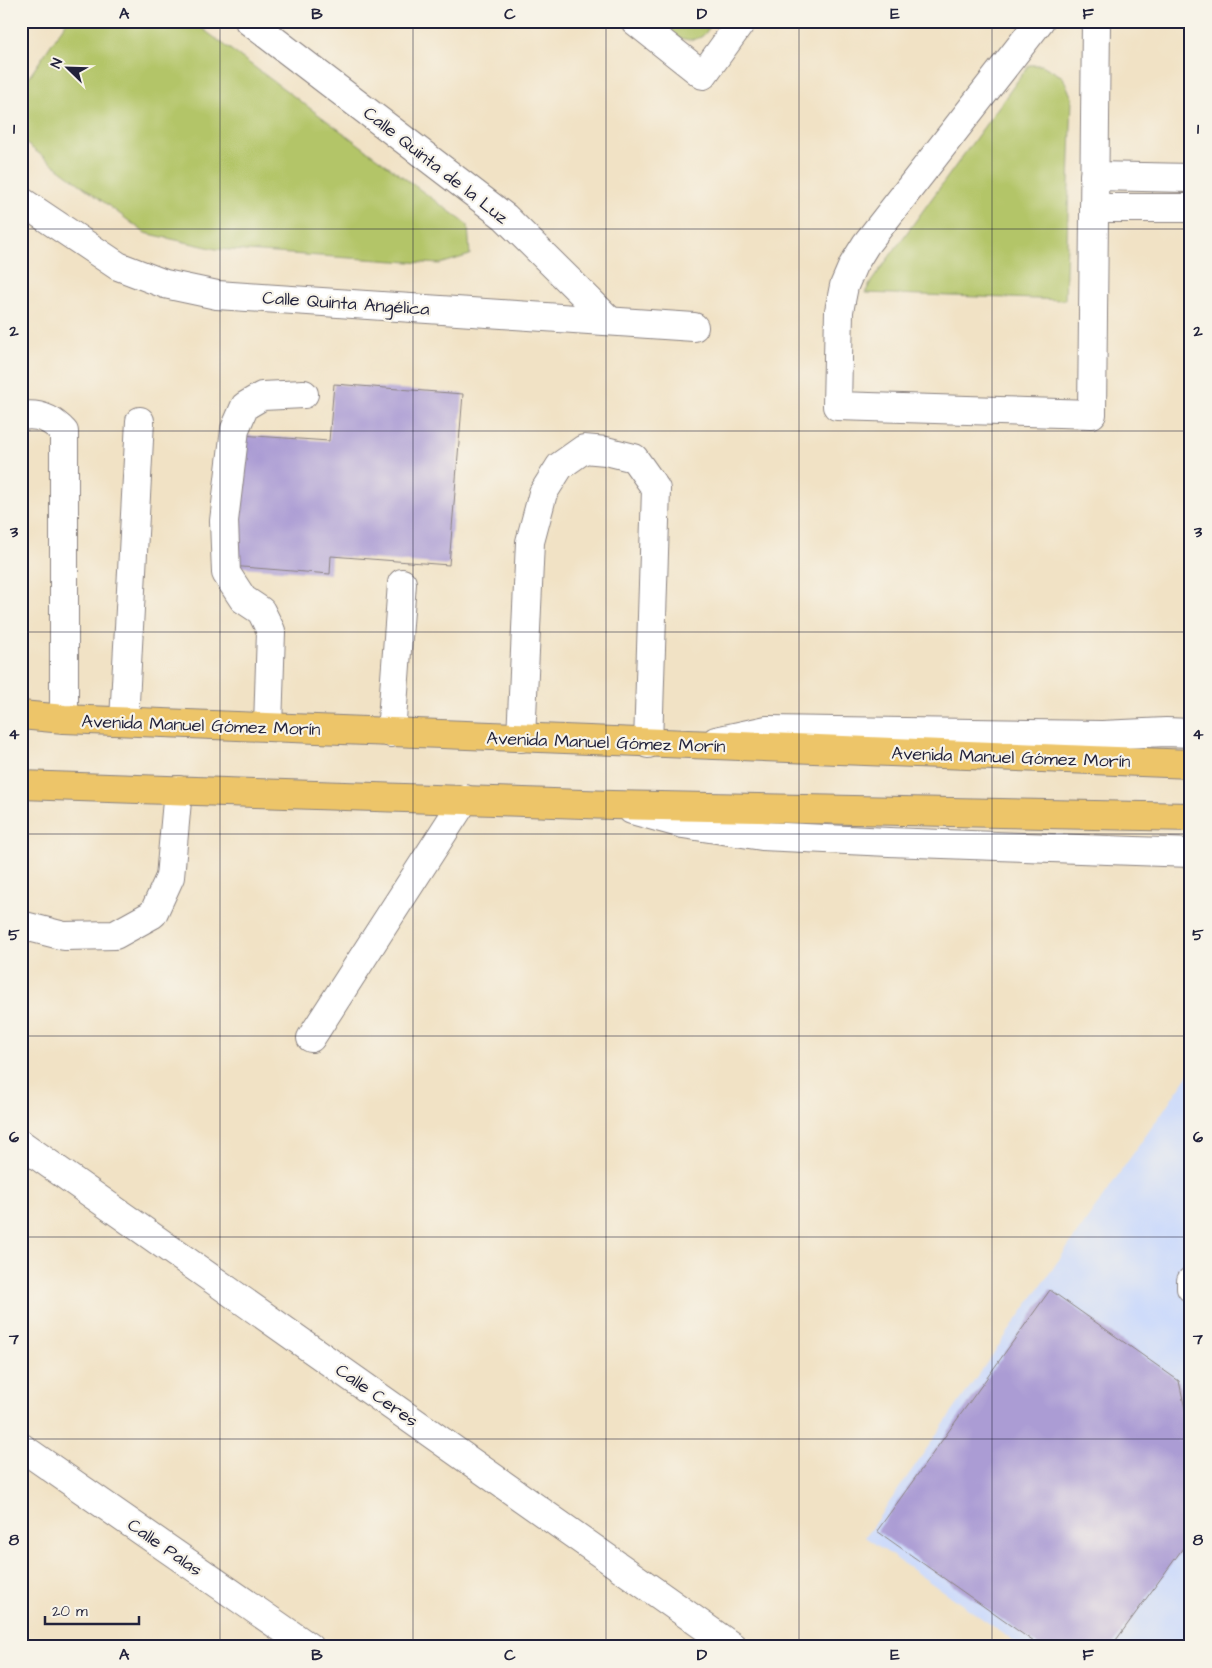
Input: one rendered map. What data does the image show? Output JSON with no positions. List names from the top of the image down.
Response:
{
  "streets": {
    "main road": ["Avenida Manuel Gómez Morín"],
    "street": [
      "Calle Quinta de la Luz",
      "Calle Quinta Angélica",
      "Calle Ceres",
      "Calle Palas"
    ]
  },
  "crossings": [
    ["Calle Quinta de la Luz", "Calle Quinta Angélica"]
  ],
  "scale_bar": "20 m",
  "north": "top left",
  "grid": {
    "columns": [
      "A",
      "B",
      "C",
      "D",
      "E",
      "F"
    ],
    "rows": [
      "1",
      "2",
      "3",
      "4",
      "5",
      "6",
      "7",
      "8"
    ]
  }
}
